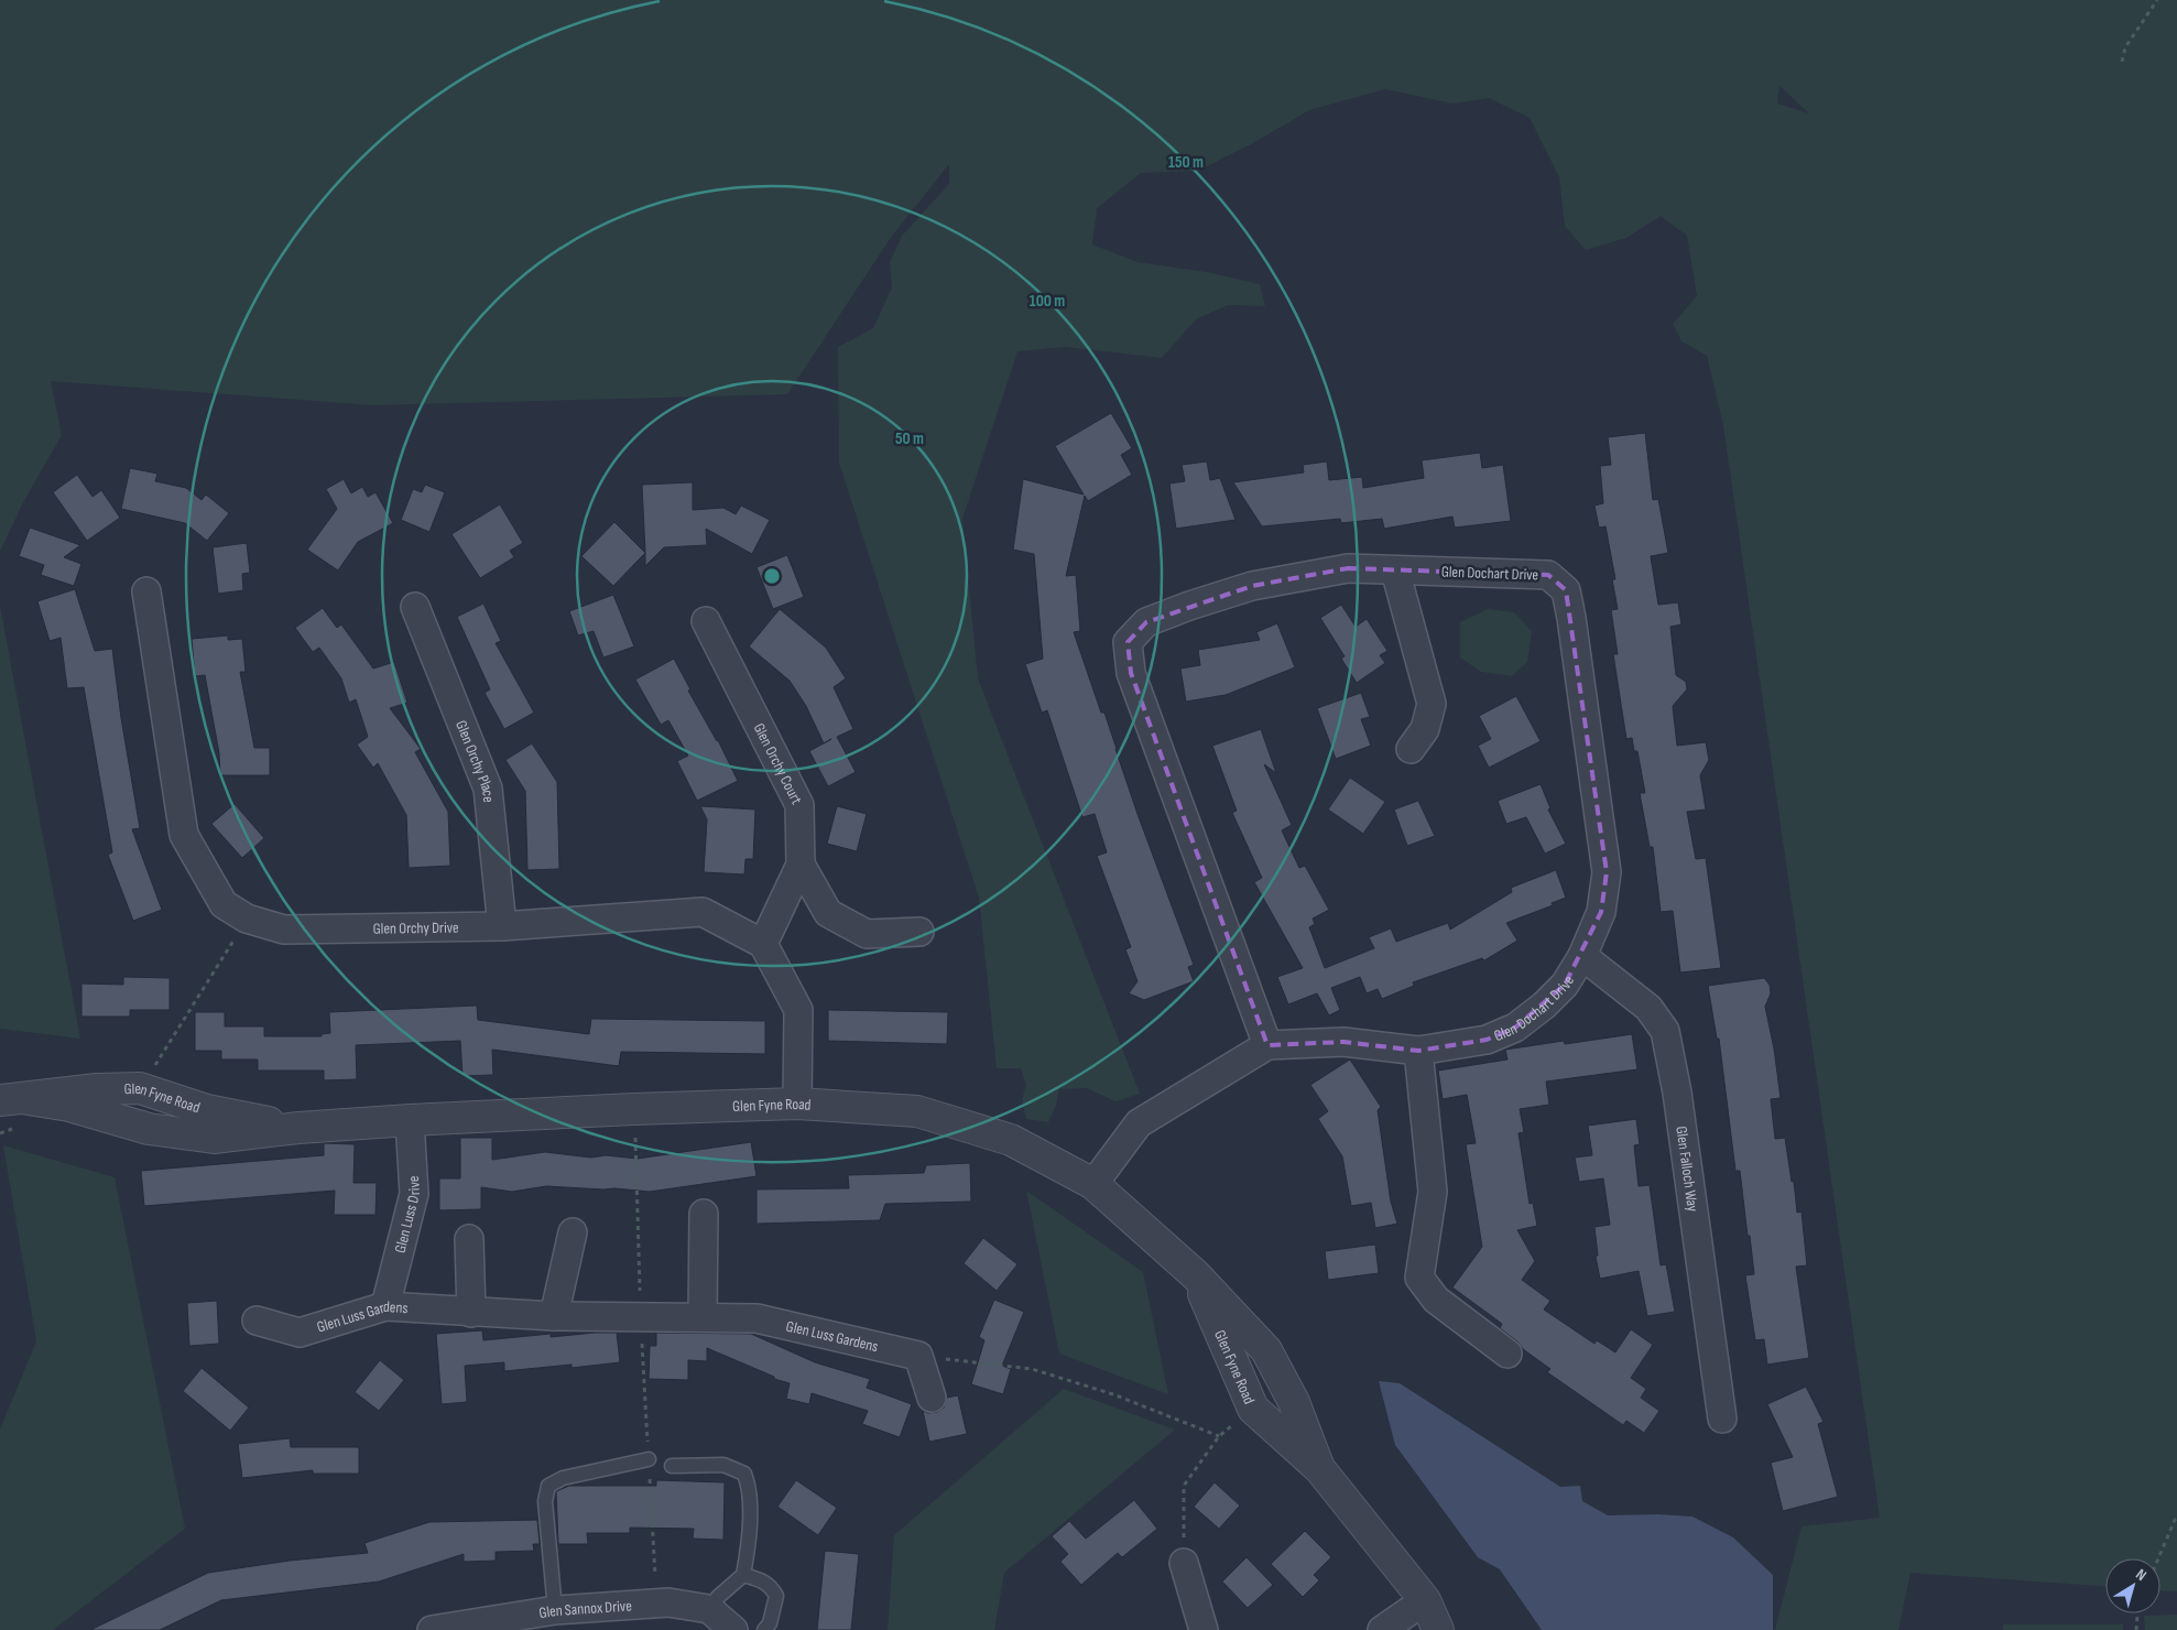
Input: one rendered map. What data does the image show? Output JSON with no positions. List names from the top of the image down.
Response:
{
  "streets": {
    "street": [
      "Glen Dochart Drive",
      "Glen Orchy Place",
      "Glen Orchy Court",
      "Glen Orchy Drive",
      "Glen Fyne Road",
      "Glen Falloch Way",
      "Glen Luss Drive",
      "Glen Luss Gardens",
      "Glen Sannox Drive"
    ]
  },
  "crossings": [
    ["Glen Dochart Drive", "Glen Fyne Road"],
    ["Glen Dochart Drive", "Glen Falloch Way"],
    ["Glen Orchy Place", "Glen Orchy Drive"],
    ["Glen Orchy Court", "Glen Orchy Drive"],
    ["Glen Fyne Road", "Glen Luss Drive"],
    ["Glen Luss Drive", "Glen Luss Gardens"]
  ],
  "north": "top right",
  "rings": ["150 m", "100 m", "50 m"]
}
